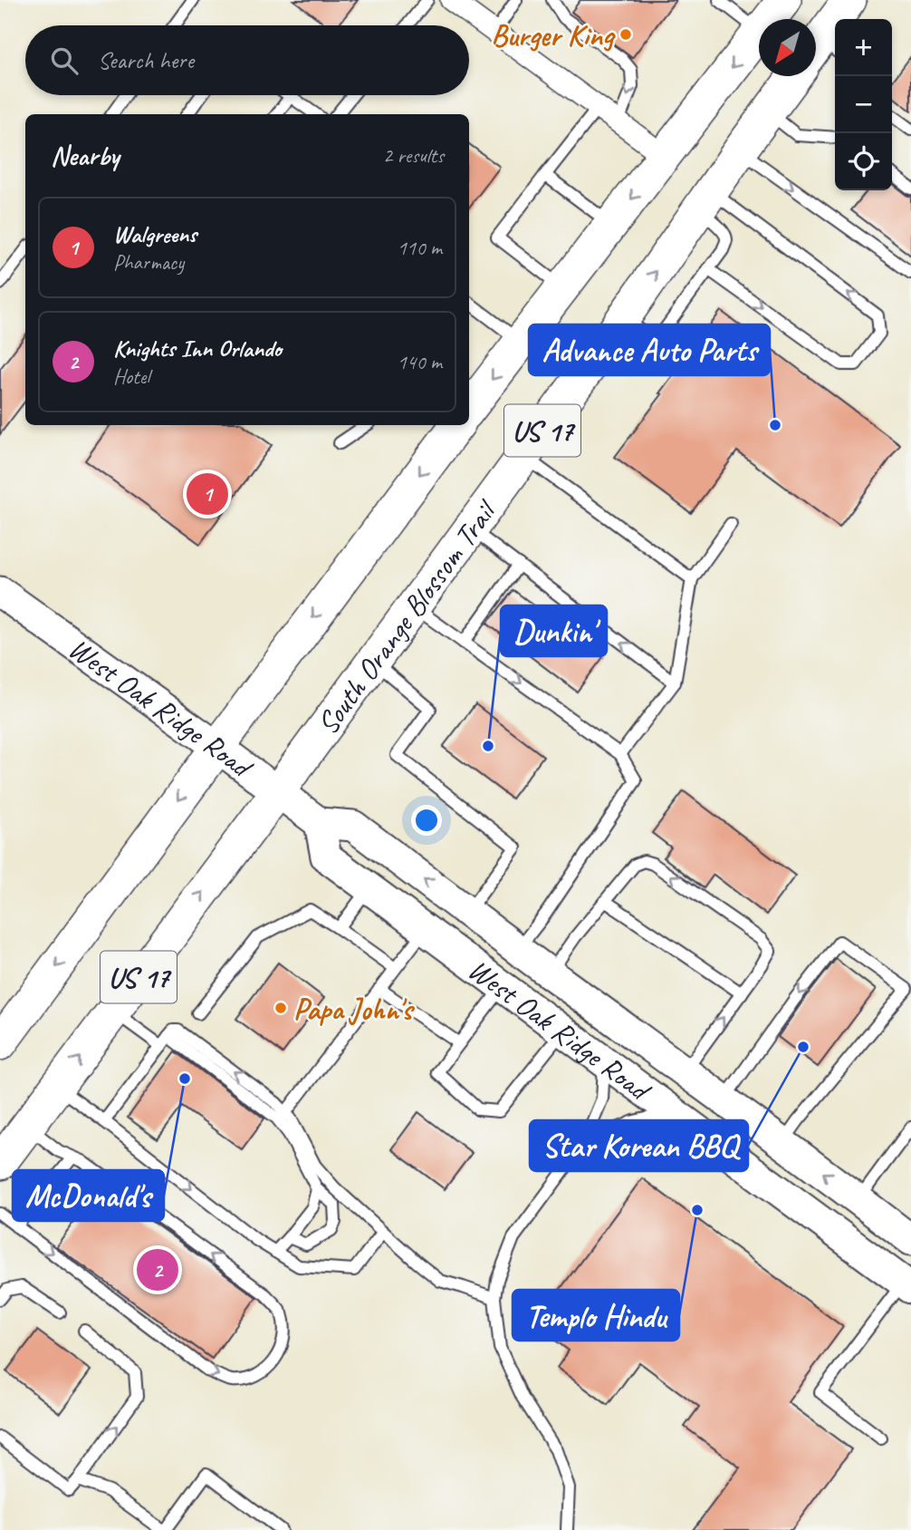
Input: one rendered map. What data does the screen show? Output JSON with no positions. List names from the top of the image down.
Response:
{
  "streets": {
    "main road": ["US 17", "South Orange Blossom Trail"],
    "street": ["West Oak Ridge Road"]
  },
  "crossings": [
    ["US 17", "West Oak Ridge Road"],
    ["South Orange Blossom Trail", "West Oak Ridge Road"]
  ],
  "places": [
    "Burger King",
    "Advance Auto Parts",
    "Dunkin'",
    "Papa John's",
    "Star Korean BBQ",
    "McDonald's",
    "Templo Hindu"
  ],
  "north": "bottom left",
  "page": {
    "map_buttons": ["+", "−"],
    "search": "Search here",
    "heading": ["Nearby", "2 results"],
    "list": [
      {
        "mark": "1",
        "name": "Walgreens",
        "note": "Pharmacy",
        "value": "110 m"
      },
      {
        "mark": "2",
        "name": "Knights Inn Orlando",
        "note": "Hotel",
        "value": "140 m"
      }
    ],
    "pins": ["1", "2"]
  }
}
